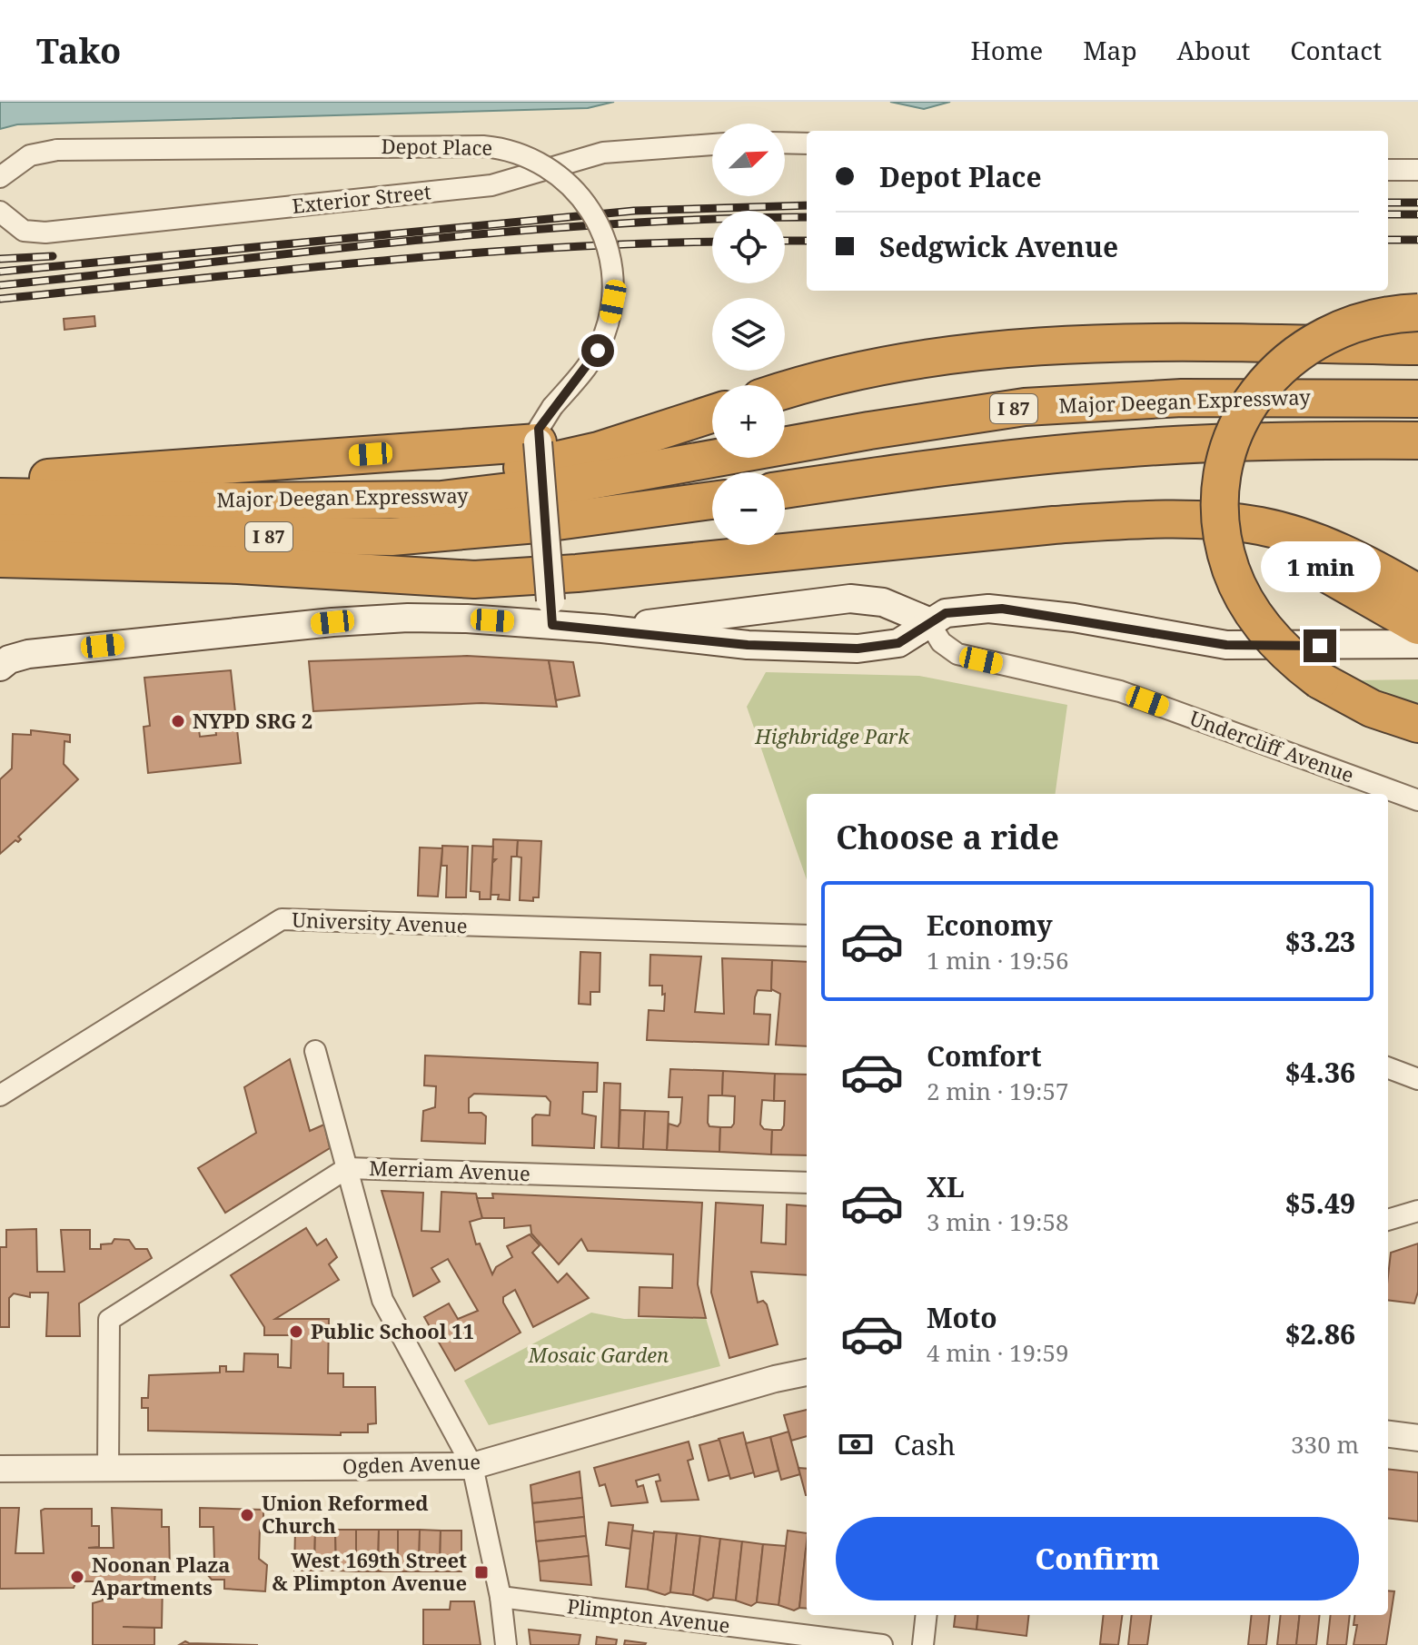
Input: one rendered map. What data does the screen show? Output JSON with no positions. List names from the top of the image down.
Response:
{
  "streets": {
    "highway": ["Major Deegan Expressway", "I 87"],
    "main road": ["Depot Place"],
    "street": [
      "Exterior Street",
      "Undercliff Avenue",
      "University Avenue",
      "Merriam Avenue",
      "Ogden Avenue",
      "Plimpton Avenue"
    ]
  },
  "crossings": [
    ["Merriam Avenue", "Ogden Avenue"]
  ],
  "parks": ["Highbridge Park", "Mosaic Garden"],
  "places": {
    "other": [
      "NYPD SRG 2",
      "Public School 11",
      "Union Reformed Church",
      "Noonan Plaza Apartments"
    ],
    "transit": ["West 169th Street & Plimpton Avenue"]
  },
  "north": "top right",
  "page": {
    "header": "Tako",
    "nav": [
      "Home",
      "Map",
      "About",
      "Contact"
    ],
    "map_buttons": ["+", "−"],
    "banner": ["Depot Place", "Sedgwick Avenue"],
    "bubble": "1 min",
    "heading": "Choose a ride",
    "list": [
      {
        "name": "Economy",
        "note": "1 min · 19:56",
        "value": "$3.23"
      },
      {
        "name": "Comfort",
        "note": "2 min · 19:57",
        "value": "$4.36"
      },
      {
        "name": "XL",
        "note": "3 min · 19:58",
        "value": "$5.49"
      },
      {
        "name": "Moto",
        "note": "4 min · 19:59",
        "value": "$2.86"
      }
    ],
    "pay": ["Cash", "330 m"],
    "buttons": "Confirm"
  }
}
